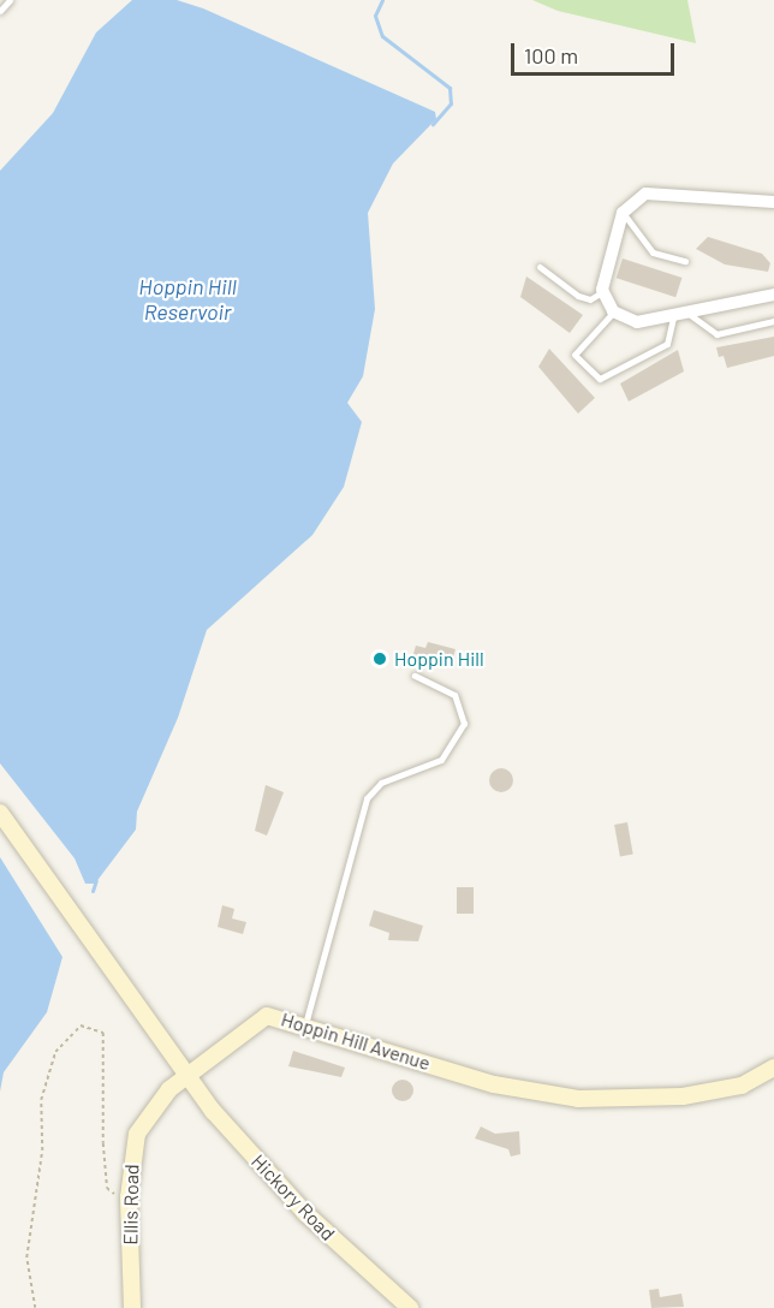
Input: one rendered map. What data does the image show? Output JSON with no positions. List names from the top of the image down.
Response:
{
  "streets": {
    "street": ["Hoppin Hill Avenue", "Hickory Road", "Ellis Road"]
  },
  "crossings": [
    ["Hoppin Hill Avenue", "Hickory Road"],
    ["Hoppin Hill Avenue", "Ellis Road"],
    ["Hickory Road", "Ellis Road"]
  ],
  "water": ["Hoppin Hill Reservoir"],
  "places": ["Hoppin Hill"],
  "scale_bar": "100 m"
}
